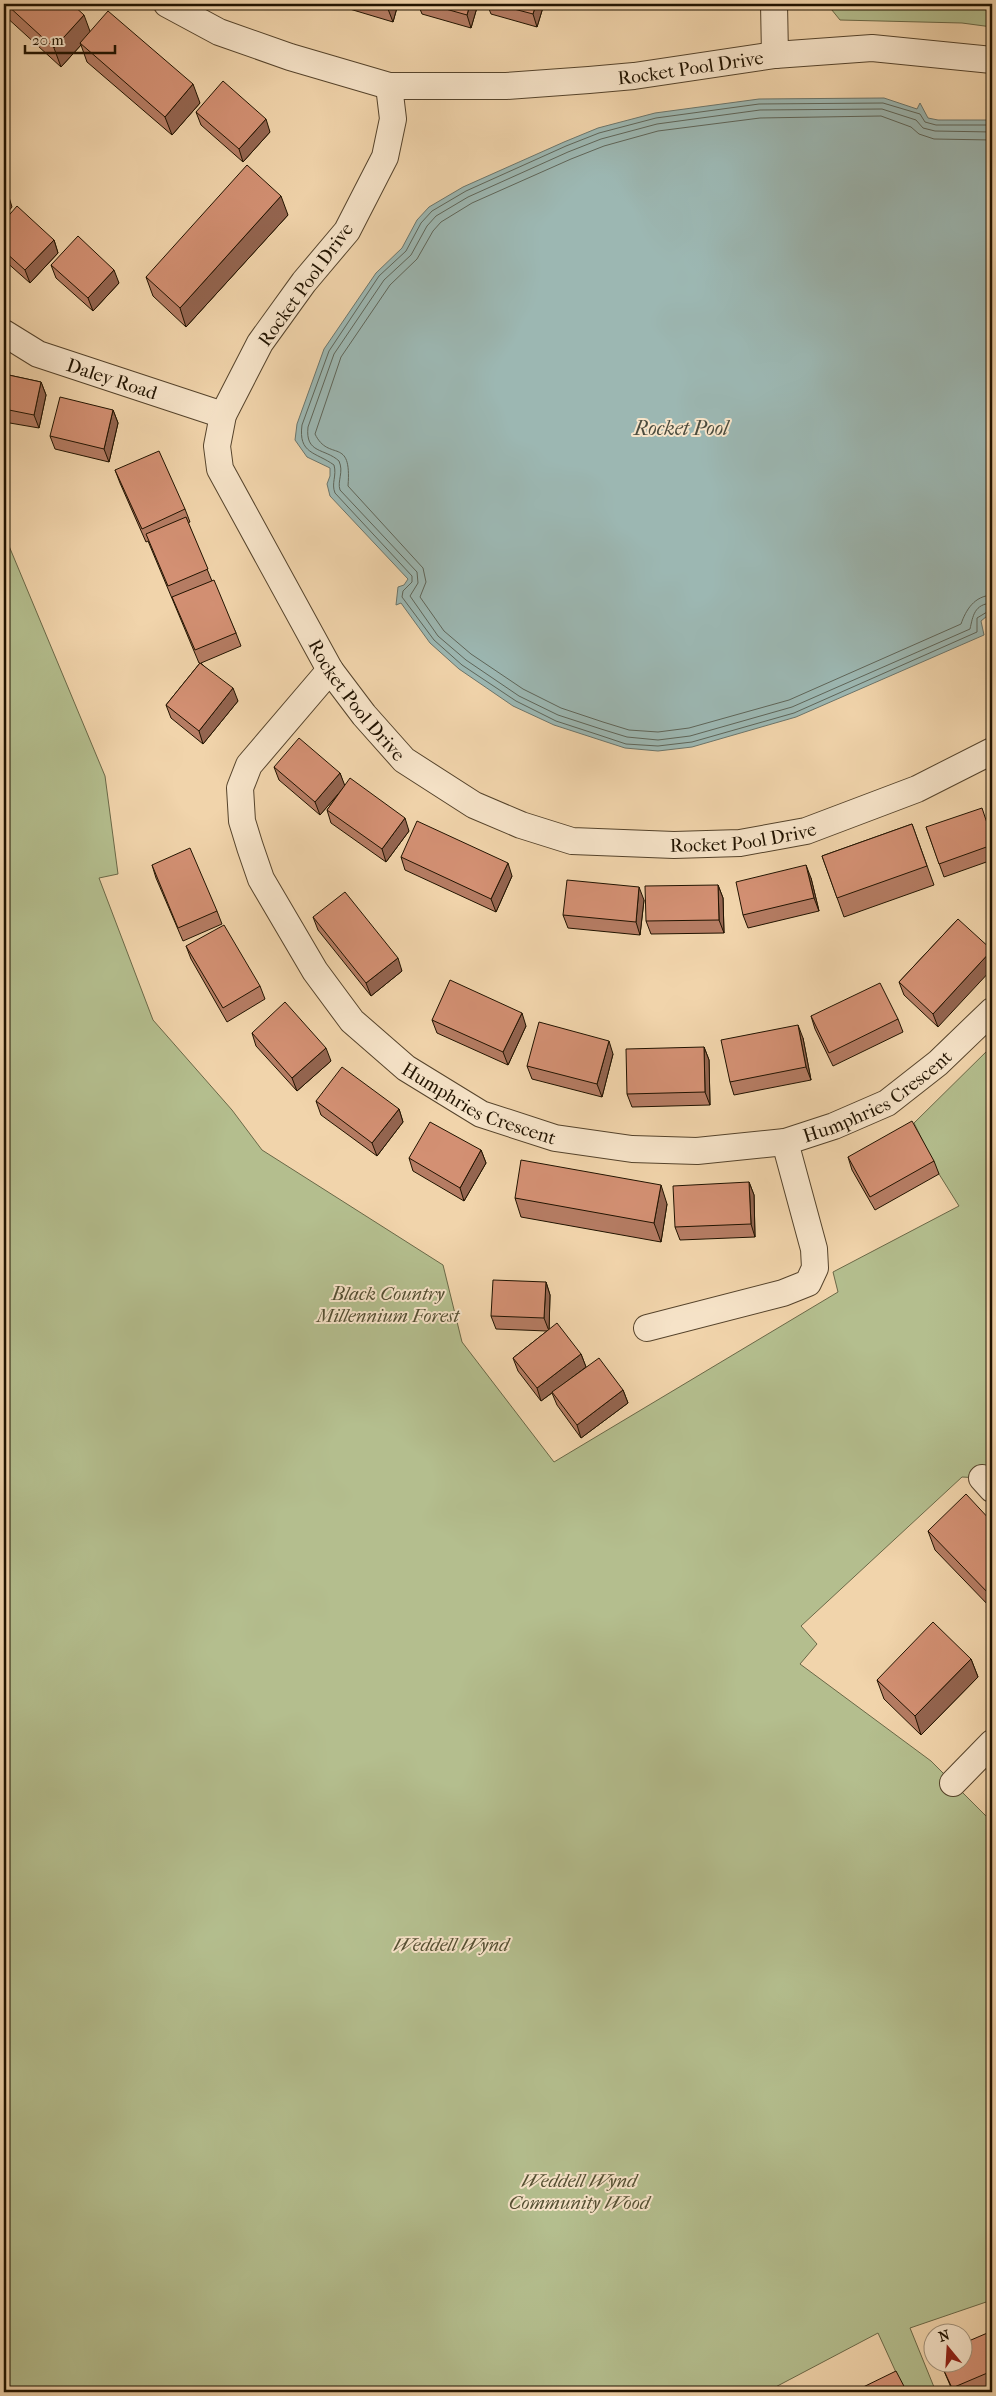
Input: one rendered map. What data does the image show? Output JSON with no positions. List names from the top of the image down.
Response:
{
  "streets": {
    "street": ["Rocket Pool Drive", "Daley Road", "Humphries Crescent"]
  },
  "crossings": [
    ["Rocket Pool Drive", "Daley Road"],
    ["Rocket Pool Drive", "Humphries Crescent"]
  ],
  "water": ["Rocket Pool"],
  "parks": ["Black Country Millennium Forest", "Weddell Wynd", "Weddell Wynd Community Wood"],
  "scale_bar": "20 m",
  "north": "top"
}
